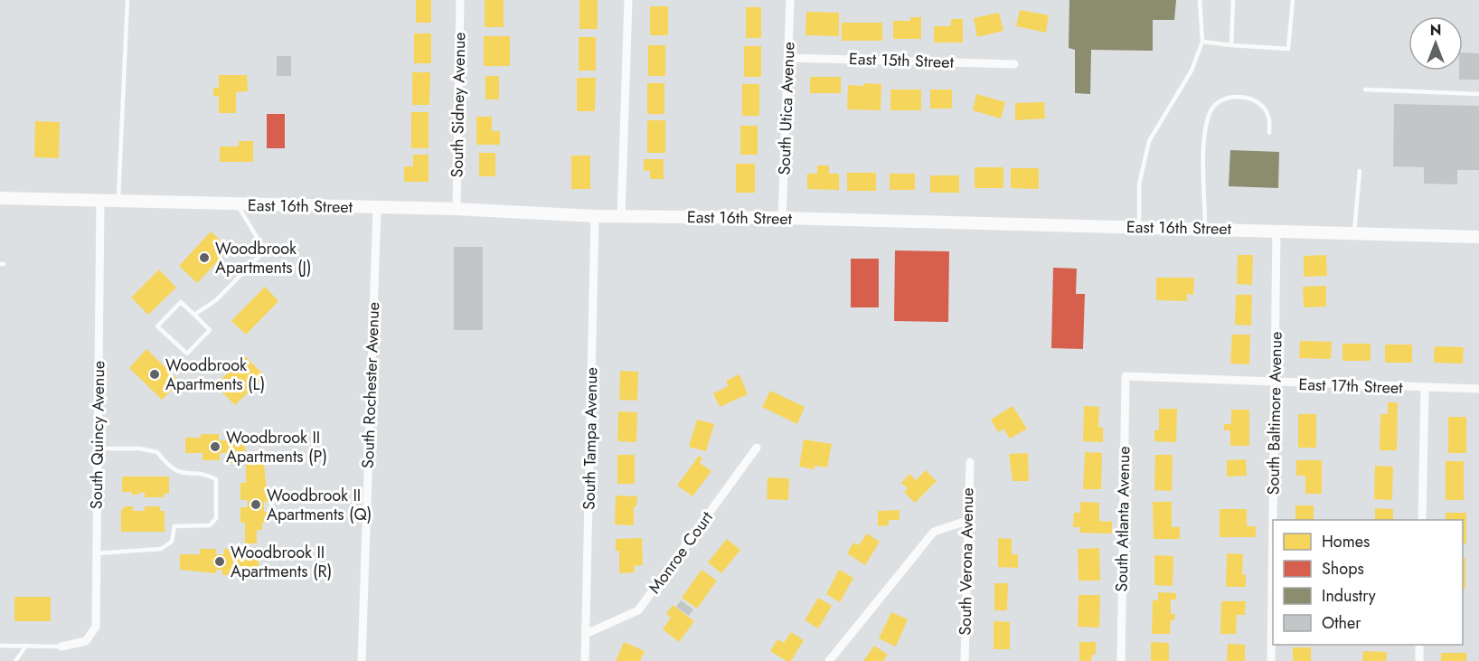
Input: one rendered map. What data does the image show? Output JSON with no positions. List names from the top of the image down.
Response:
{
  "streets": {
    "street": [
      "East 15th Street",
      "South Sidney Avenue",
      "South Utica Avenue",
      "East 16th Street",
      "South Rochester Avenue",
      "East 17th Street",
      "South Baltimore Avenue",
      "South Quincy Avenue",
      "South Tampa Avenue",
      "South Atlanta Avenue",
      "Monroe Court",
      "South Verona Avenue"
    ]
  },
  "crossings": [
    ["East 15th Street", "South Utica Avenue"],
    ["South Sidney Avenue", "East 16th Street"],
    ["South Utica Avenue", "East 16th Street"],
    ["East 16th Street", "South Rochester Avenue"],
    ["East 16th Street", "South Baltimore Avenue"],
    ["East 16th Street", "South Quincy Avenue"],
    ["East 16th Street", "South Tampa Avenue"],
    ["East 17th Street", "South Baltimore Avenue"],
    ["East 17th Street", "South Atlanta Avenue"],
    ["South Tampa Avenue", "Monroe Court"]
  ],
  "places": [
    "Woodbrook Apartments (J)",
    "Woodbrook Apartments (L)",
    "Woodbrook II Apartments (P)",
    "Woodbrook II Apartments (Q)",
    "Woodbrook II Apartments (R)"
  ],
  "legend": [
    "Homes",
    "Shops",
    "Industry",
    "Other"
  ],
  "north": "top"
}
